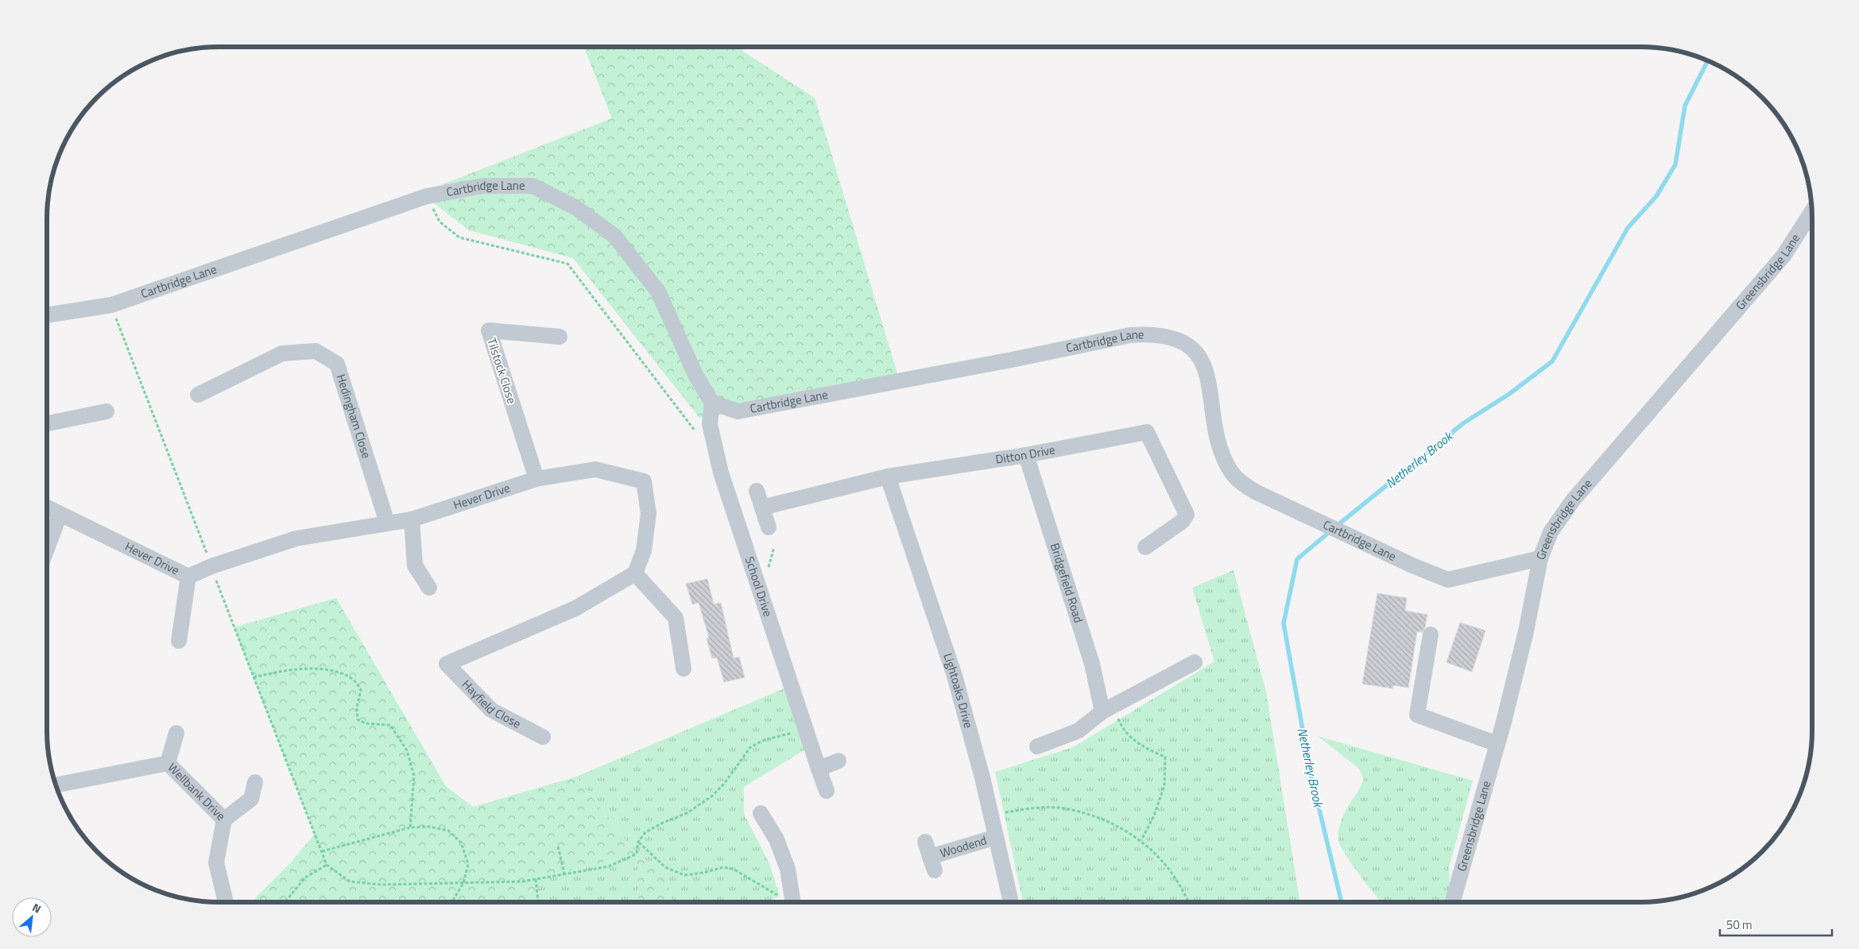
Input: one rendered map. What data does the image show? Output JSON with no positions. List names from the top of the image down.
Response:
{
  "streets": {
    "street": [
      "Cartbridge Lane",
      "Greensbridge Lane",
      "Tilstock Close",
      "Hedingham Close",
      "Ditton Drive",
      "Hever Drive",
      "Bridgefield Road",
      "School Drive",
      "Lightoaks Drive",
      "Hayfield Close",
      "Wellbank Drive",
      "Woodend"
    ]
  },
  "crossings": [
    ["Cartbridge Lane", "Greensbridge Lane"],
    ["Cartbridge Lane", "School Drive"],
    ["Tilstock Close", "Hever Drive"],
    ["Hedingham Close", "Hever Drive"],
    ["Ditton Drive", "Bridgefield Road"],
    ["Ditton Drive", "Lightoaks Drive"],
    ["Hever Drive", "Hayfield Close"],
    ["Lightoaks Drive", "Woodend"]
  ],
  "water": ["Netherley Brook"],
  "scale_bar": "50 m",
  "north": "top right"
}
